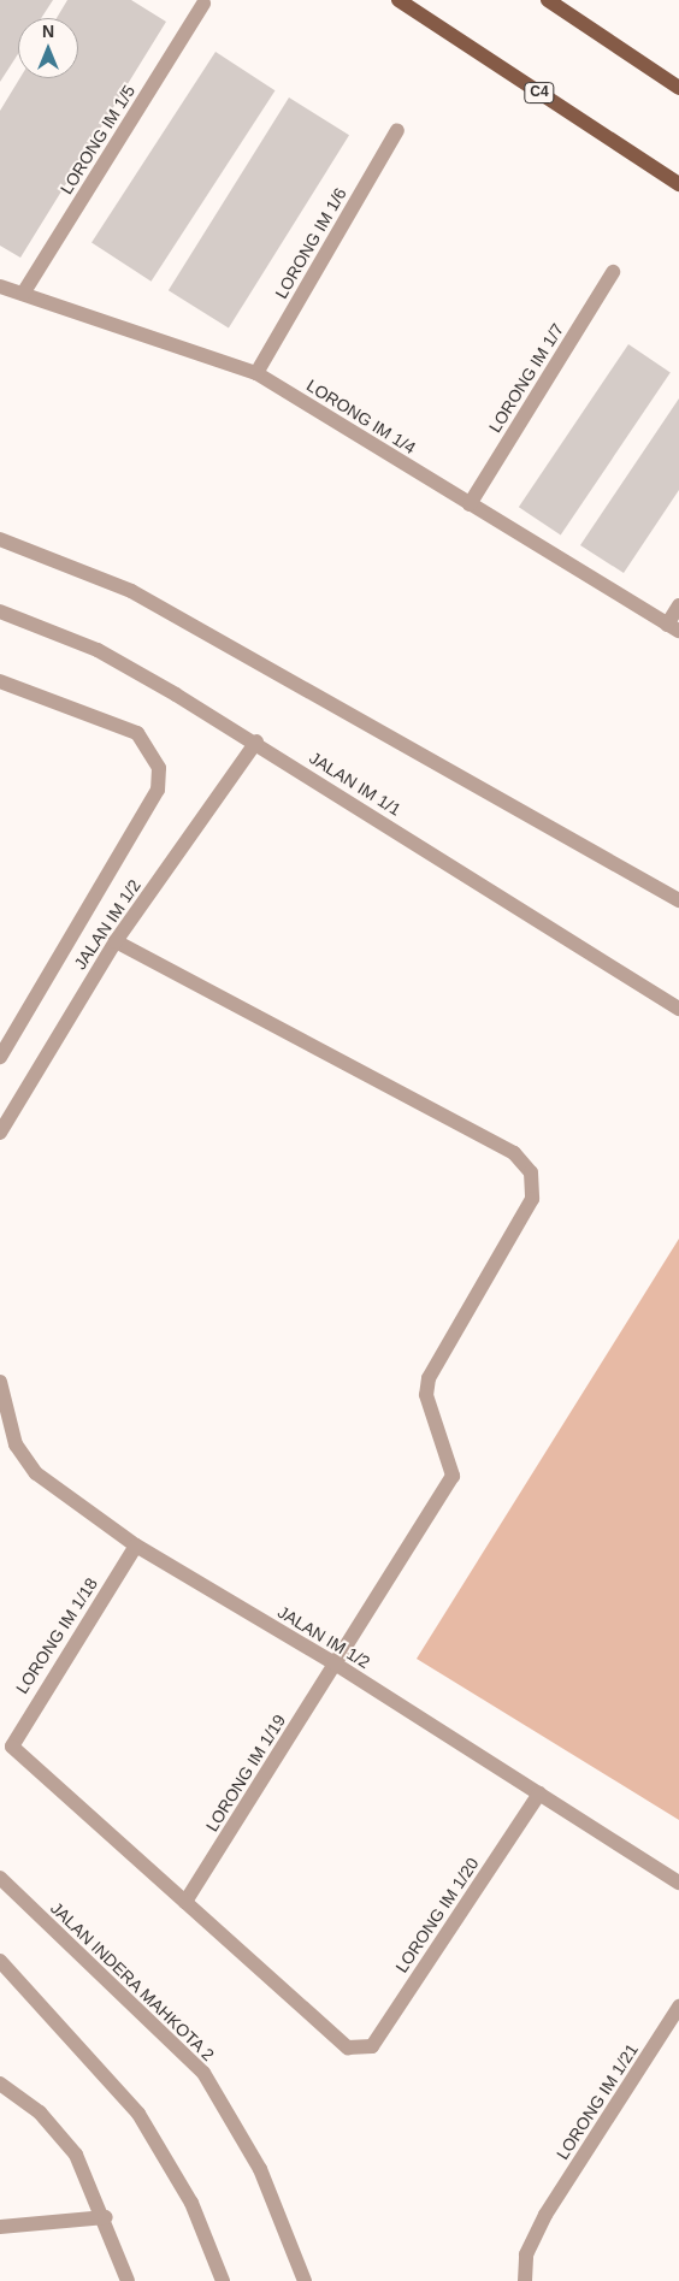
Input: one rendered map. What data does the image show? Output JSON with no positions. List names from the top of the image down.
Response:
{
  "streets": {
    "main road": ["C4"],
    "street": [
      "LORONG IM 1/5",
      "LORONG IM 1/6",
      "LORONG IM 1/7",
      "LORONG IM 1/4",
      "JALAN IM 1/1",
      "JALAN IM 1/2",
      "LORONG IM 1/18",
      "LORONG IM 1/19",
      "LORONG IM 1/20",
      "JALAN INDERA MAHKOTA 2",
      "LORONG IM 1/21"
    ]
  },
  "crossings": [
    ["LORONG IM 1/5", "LORONG IM 1/4"],
    ["LORONG IM 1/6", "LORONG IM 1/4"],
    ["LORONG IM 1/7", "LORONG IM 1/4"],
    ["JALAN IM 1/1", "JALAN IM 1/2"],
    ["JALAN IM 1/2", "LORONG IM 1/18"],
    ["JALAN IM 1/2", "LORONG IM 1/19"],
    ["JALAN IM 1/2", "LORONG IM 1/20"],
    ["LORONG IM 1/18", "LORONG IM 1/19"],
    ["LORONG IM 1/18", "LORONG IM 1/20"],
    ["LORONG IM 1/19", "LORONG IM 1/20"]
  ],
  "north": "top"
}
